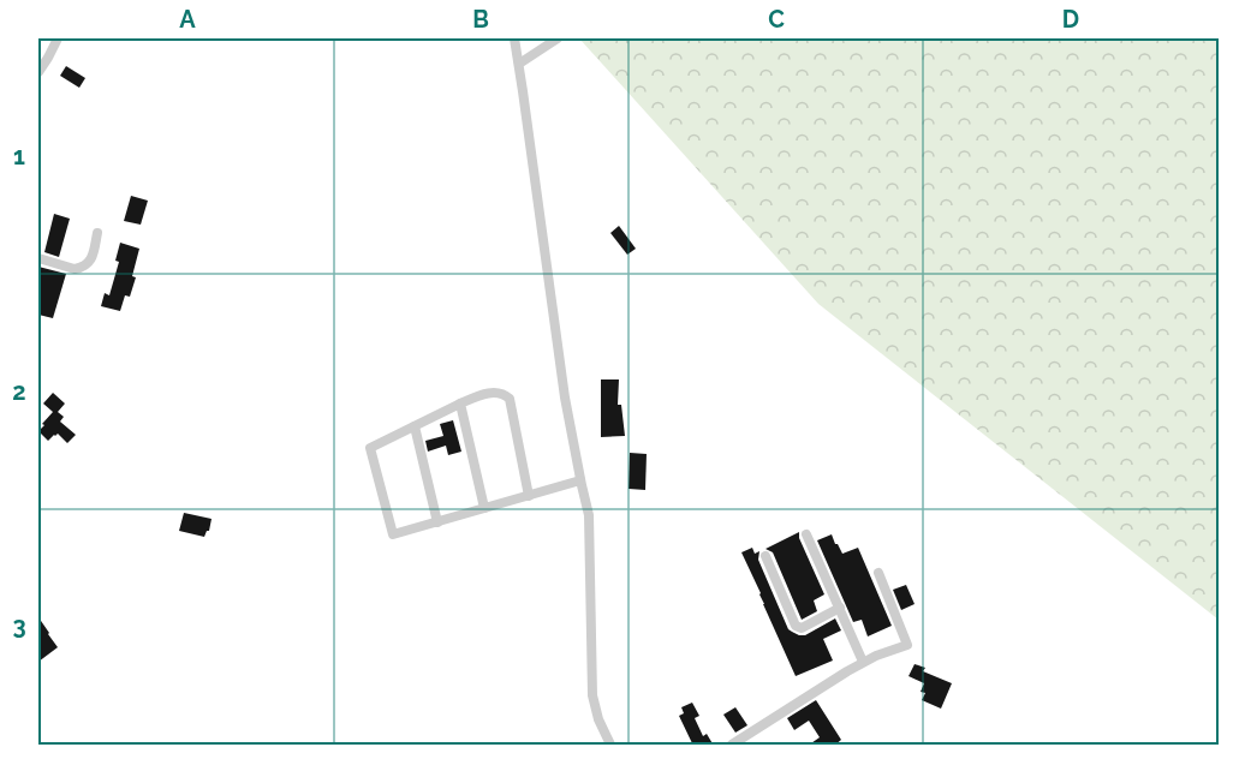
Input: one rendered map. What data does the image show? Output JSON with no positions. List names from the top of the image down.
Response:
{
  "grid": {
    "columns": [
      "A",
      "B",
      "C",
      "D"
    ],
    "rows": ["1", "2", "3"]
  }
}
